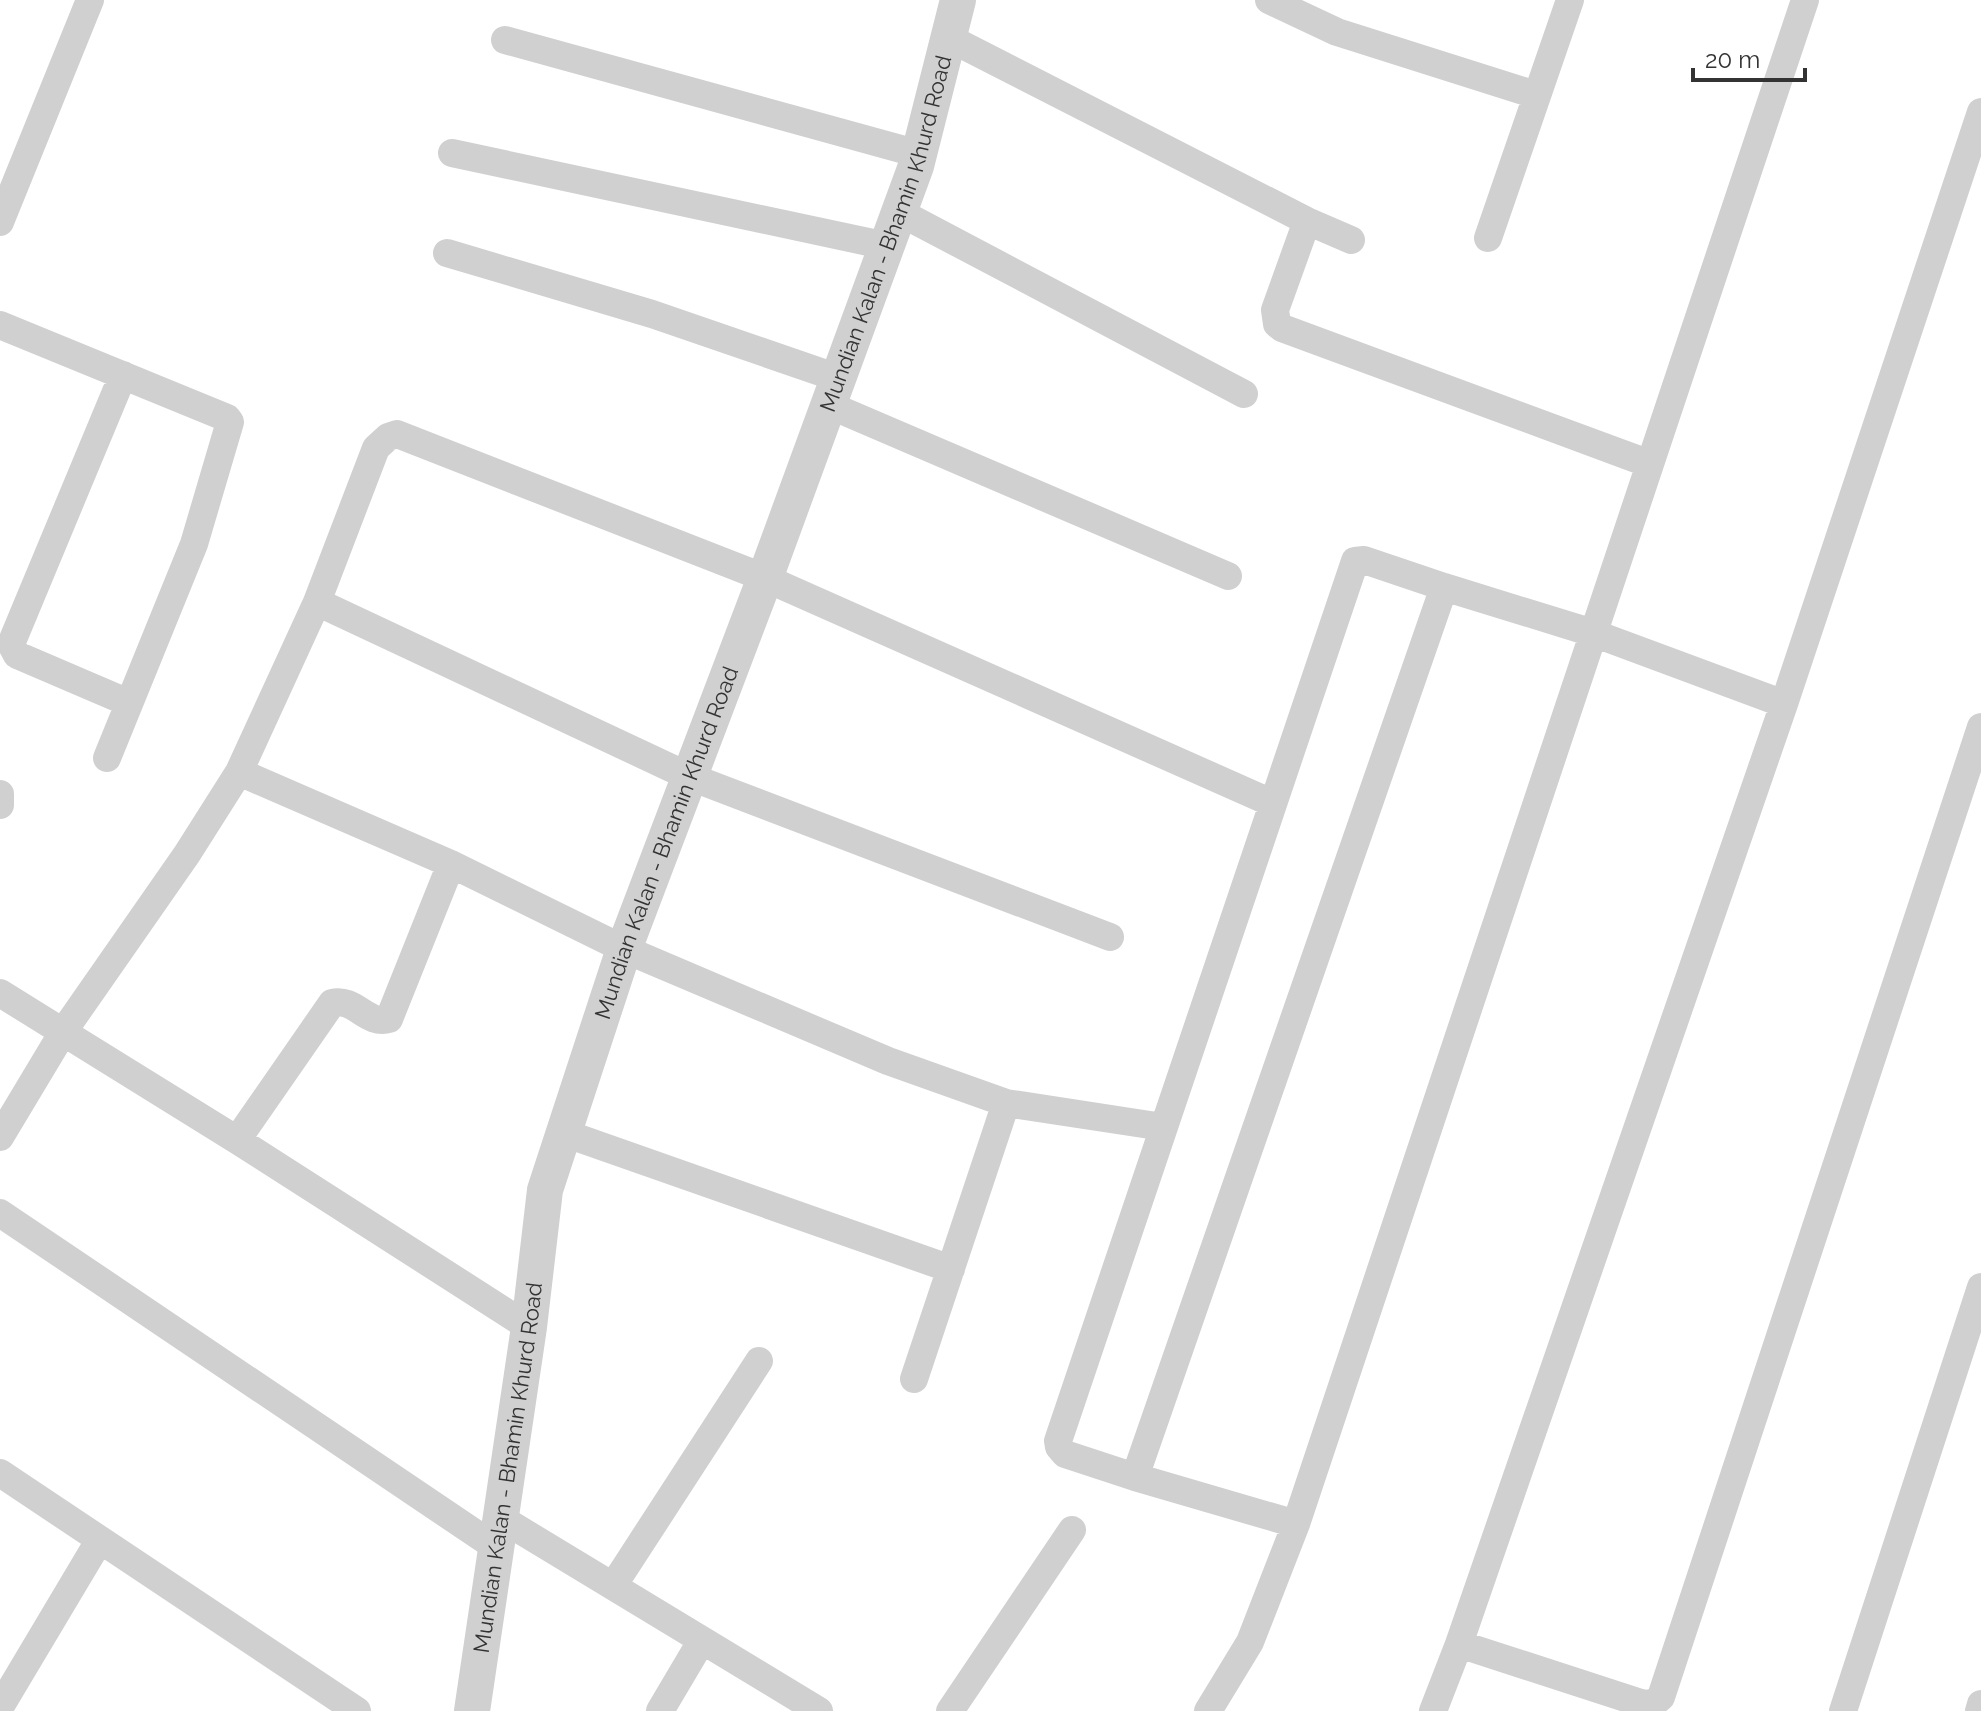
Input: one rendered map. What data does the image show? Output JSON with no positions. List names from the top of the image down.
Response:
{
  "streets": {
    "street": ["Mundian Kalan - Bhamin Khurd Road"]
  },
  "scale_bar": "20 m"
}
